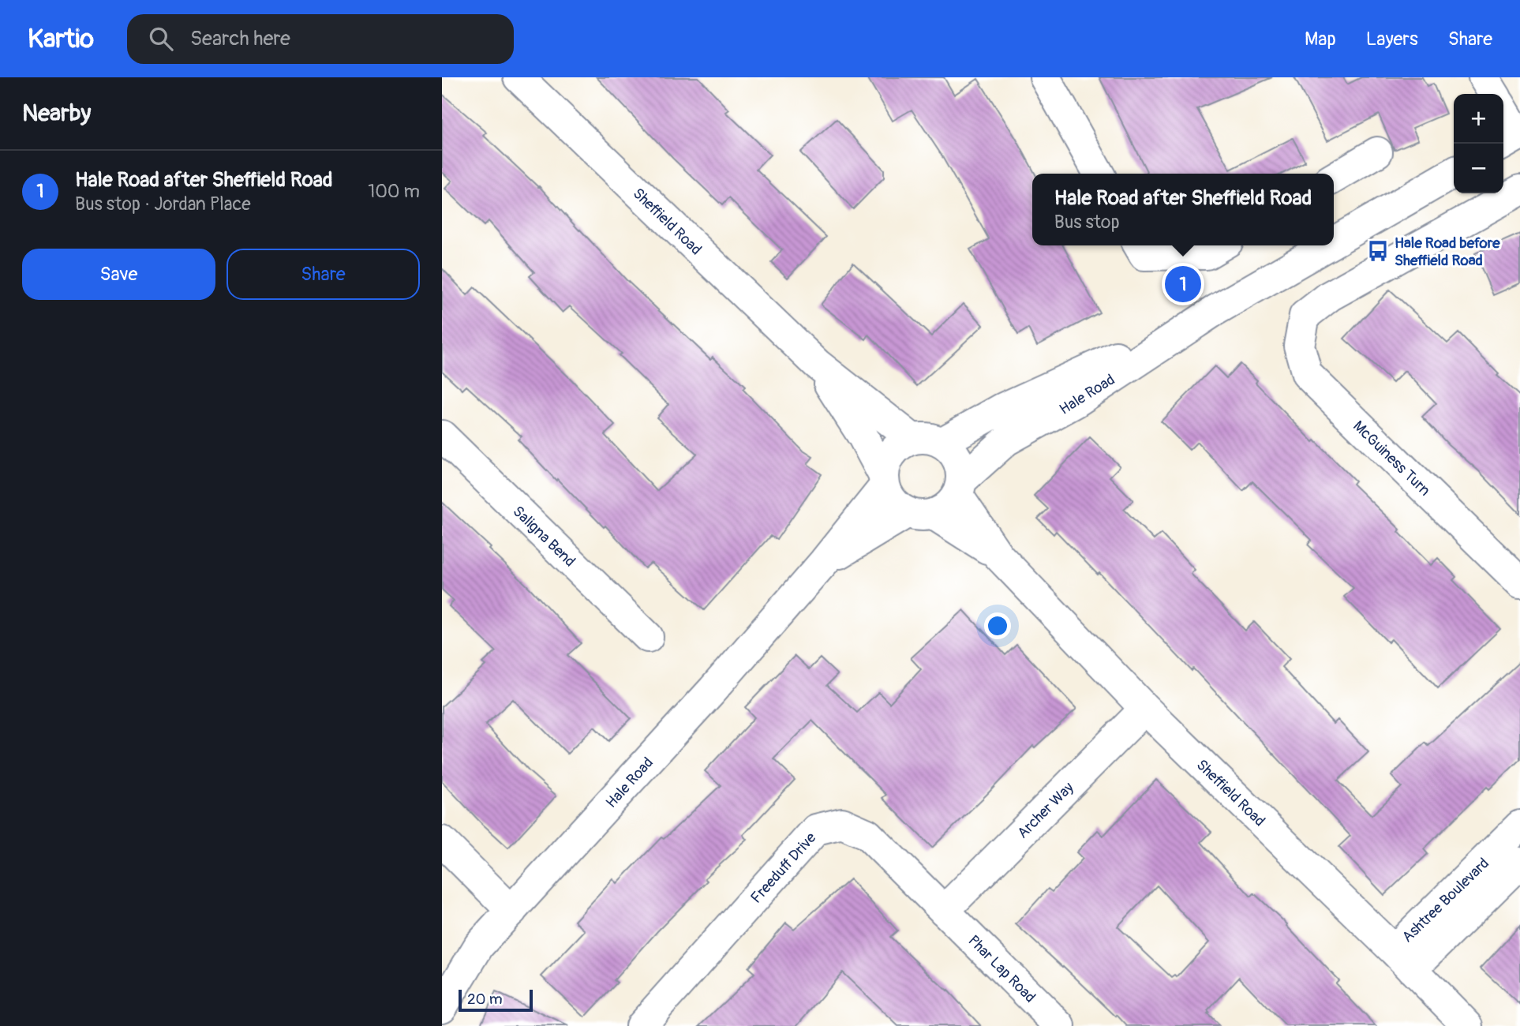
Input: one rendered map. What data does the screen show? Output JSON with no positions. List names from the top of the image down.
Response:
{
  "streets": {
    "street": [
      "Sheffield Road",
      "Hale Road",
      "McGuiness Turn",
      "Saligna Bend",
      "Archer Way",
      "Freeduff Drive",
      "Ashtree Boulevard",
      "Phar Lap Road"
    ]
  },
  "crossings": [
    ["Sheffield Road", "Hale Road"],
    ["Sheffield Road", "Archer Way"],
    ["Sheffield Road", "Ashtree Boulevard"],
    ["Archer Way", "Freeduff Drive"],
    ["Archer Way", "Phar Lap Road"],
    ["Freeduff Drive", "Phar Lap Road"]
  ],
  "places": {
    "bus stop": ["Hale Road before Sheffield Road"]
  },
  "scale_bar": "20 m",
  "page": {
    "header": "Kartio",
    "search": "Search here",
    "nav": ["Map", "Layers", "Share"],
    "heading": "Nearby",
    "map_buttons": ["+", "−"],
    "list": [
      {
        "mark": "1",
        "name": "Hale Road after Sheffield Road",
        "note": "Bus stop · Jordan Place",
        "value": "100 m"
      }
    ],
    "popup": ["Hale Road after Sheffield Road", "Bus stop"],
    "buttons": ["Save", "Share"],
    "pins": "1",
    "scale": "20 m"
  }
}
